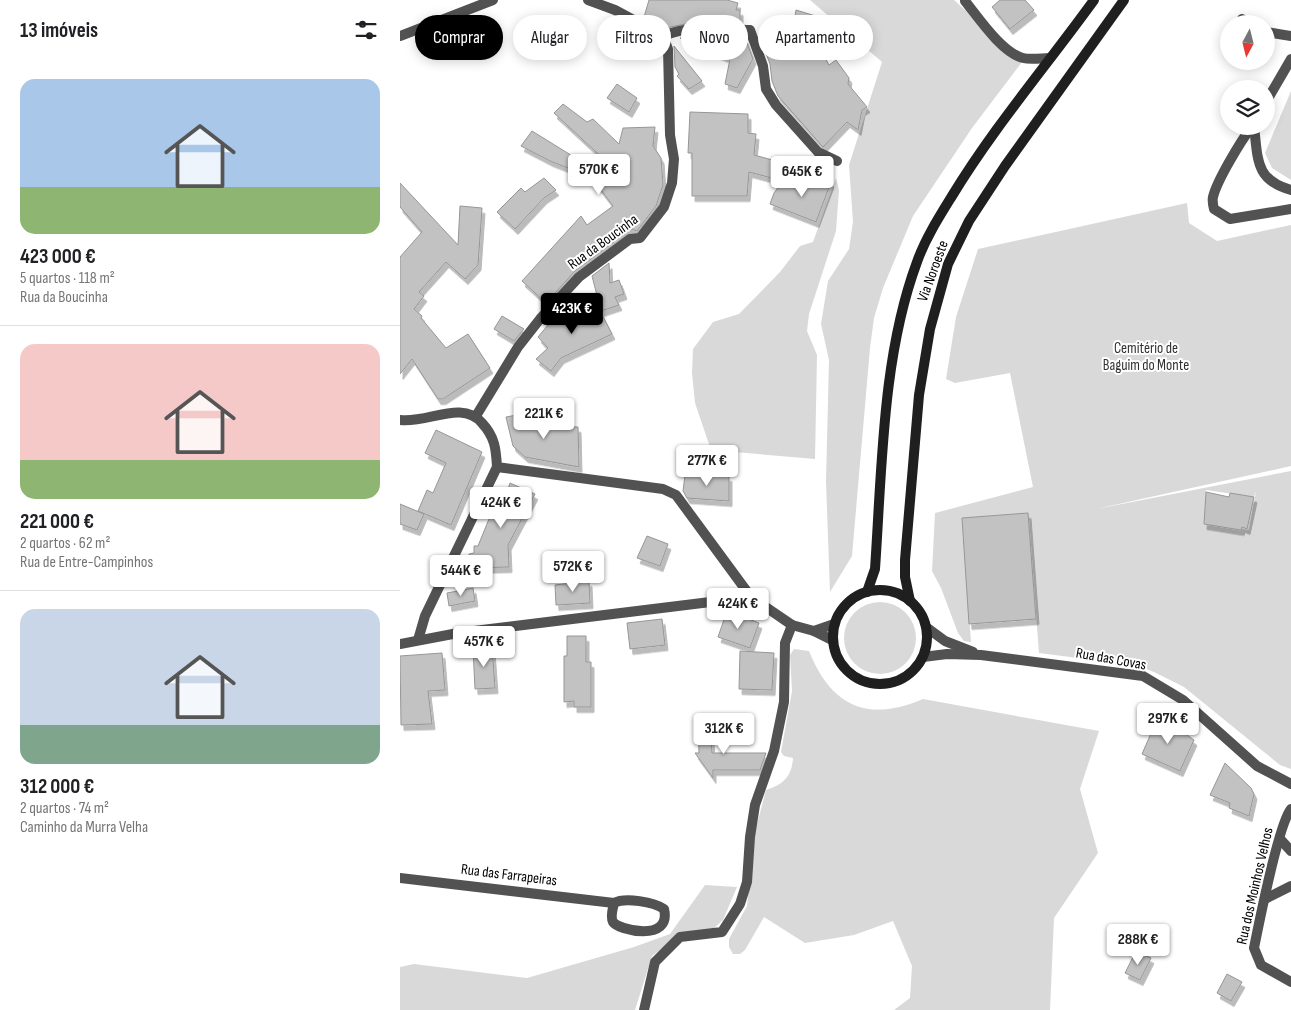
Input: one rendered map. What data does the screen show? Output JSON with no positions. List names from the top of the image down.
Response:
{
  "streets": {
    "main road": ["Via Noroeste"],
    "street": [
      "Rua da Boucinha",
      "Rua das Covas",
      "Rua das Farrapeiras",
      "Rua dos Moinhos Velhos"
    ]
  },
  "crossings": [
    ["Via Noroeste", "Rua das Covas"]
  ],
  "parks": ["Cemitério de Baguim do Monte"],
  "north": "bottom",
  "page": {
    "heading": "13 imóveis",
    "chip": [
      "Comprar",
      "Alugar",
      "Filtros",
      "Novo",
      "Apartamento"
    ],
    "list": [
      {
        "name": "423 000 €",
        "note": "5 quartos · 118 m² · Rua da Boucinha"
      },
      {
        "name": "221 000 €",
        "note": "2 quartos · 62 m² · Rua de Entre-Campinhos"
      },
      {
        "name": "312 000 €",
        "note": "2 quartos · 74 m² · Caminho da Murra Velha"
      }
    ],
    "price": [
      "570K €",
      "645K €",
      "423K €",
      "221K €",
      "277K €",
      "424K €",
      "572K €",
      "544K €",
      "424K €",
      "457K €",
      "297K €",
      "312K €",
      "288K €"
    ]
  }
}
